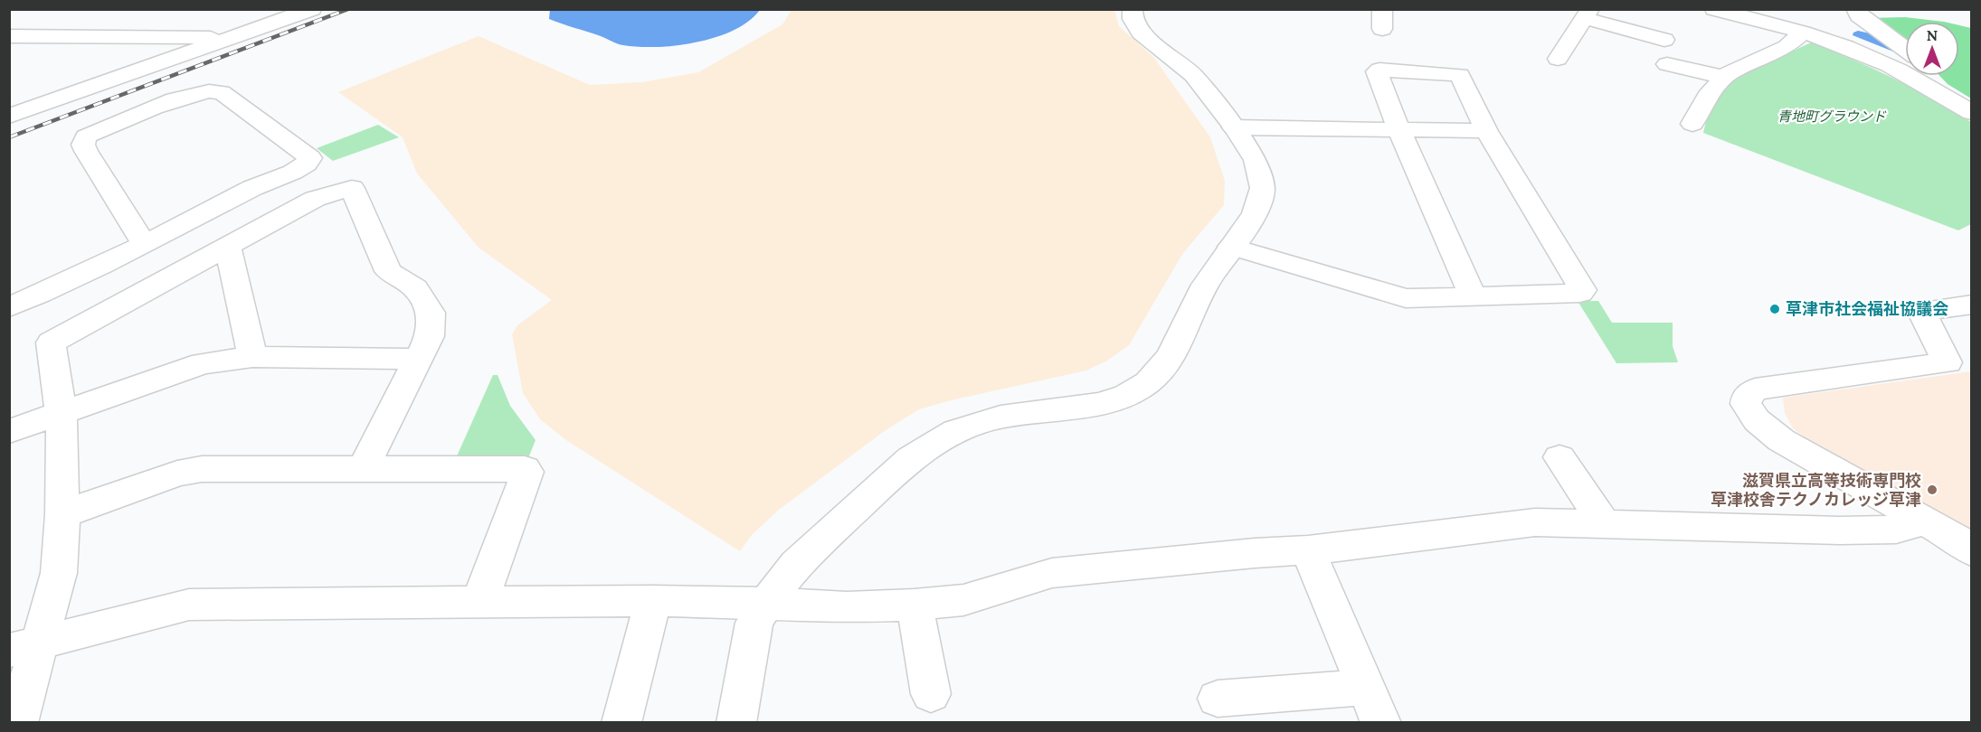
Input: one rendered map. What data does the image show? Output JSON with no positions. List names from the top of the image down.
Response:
{
  "parks": ["青地町グラウンド"],
  "places": ["草津市社会福祉協議会", "滋賀県立高等技術専門校 草津校舎テクノカレッジ草津"],
  "north": "top"
}
